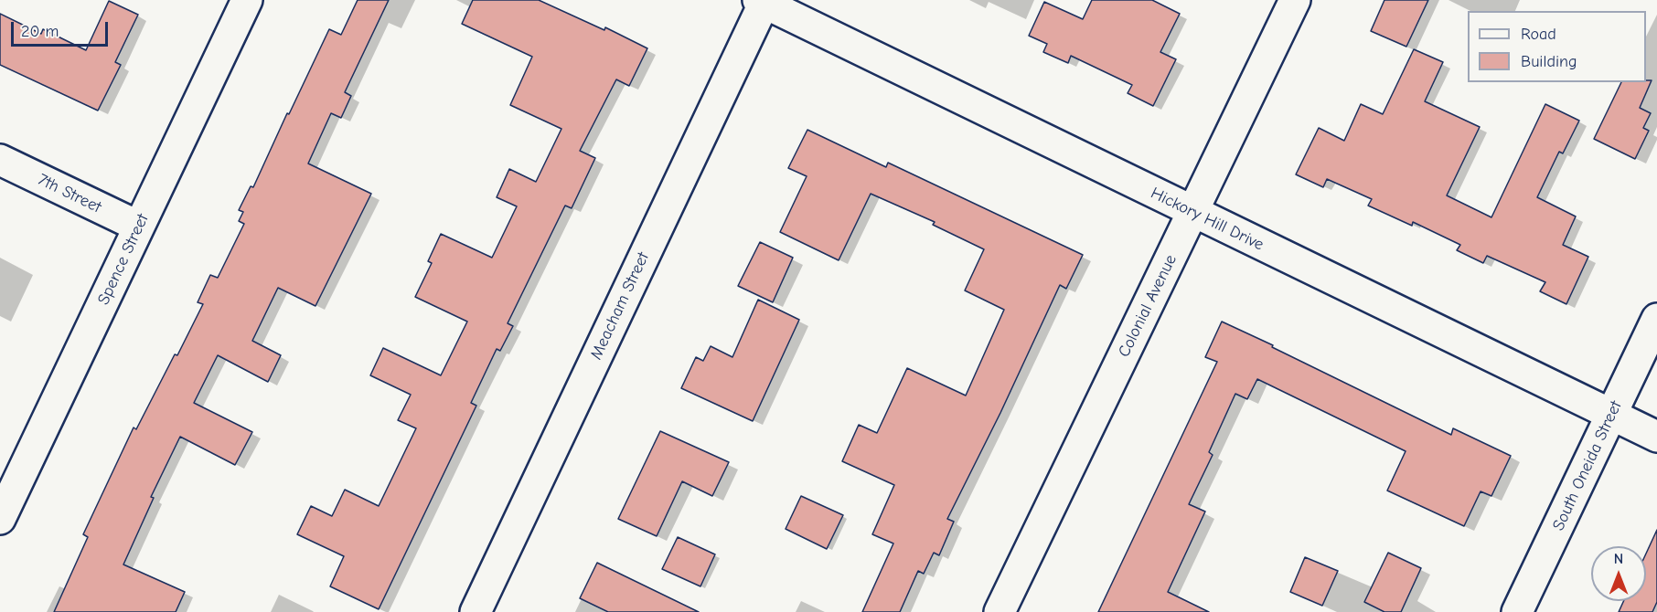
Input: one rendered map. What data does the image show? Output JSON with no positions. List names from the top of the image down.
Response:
{
  "streets": {
    "street": [
      "7th Street",
      "Hickory Hill Drive",
      "Spence Street",
      "Meacham Street",
      "Colonial Avenue",
      "South Oneida Street"
    ]
  },
  "crossings": [
    ["7th Street", "Spence Street"],
    ["Hickory Hill Drive", "Meacham Street"],
    ["Hickory Hill Drive", "Colonial Avenue"],
    ["Hickory Hill Drive", "South Oneida Street"]
  ],
  "legend": ["Road", "Building"],
  "scale_bar": "20 m",
  "north": "top"
}
